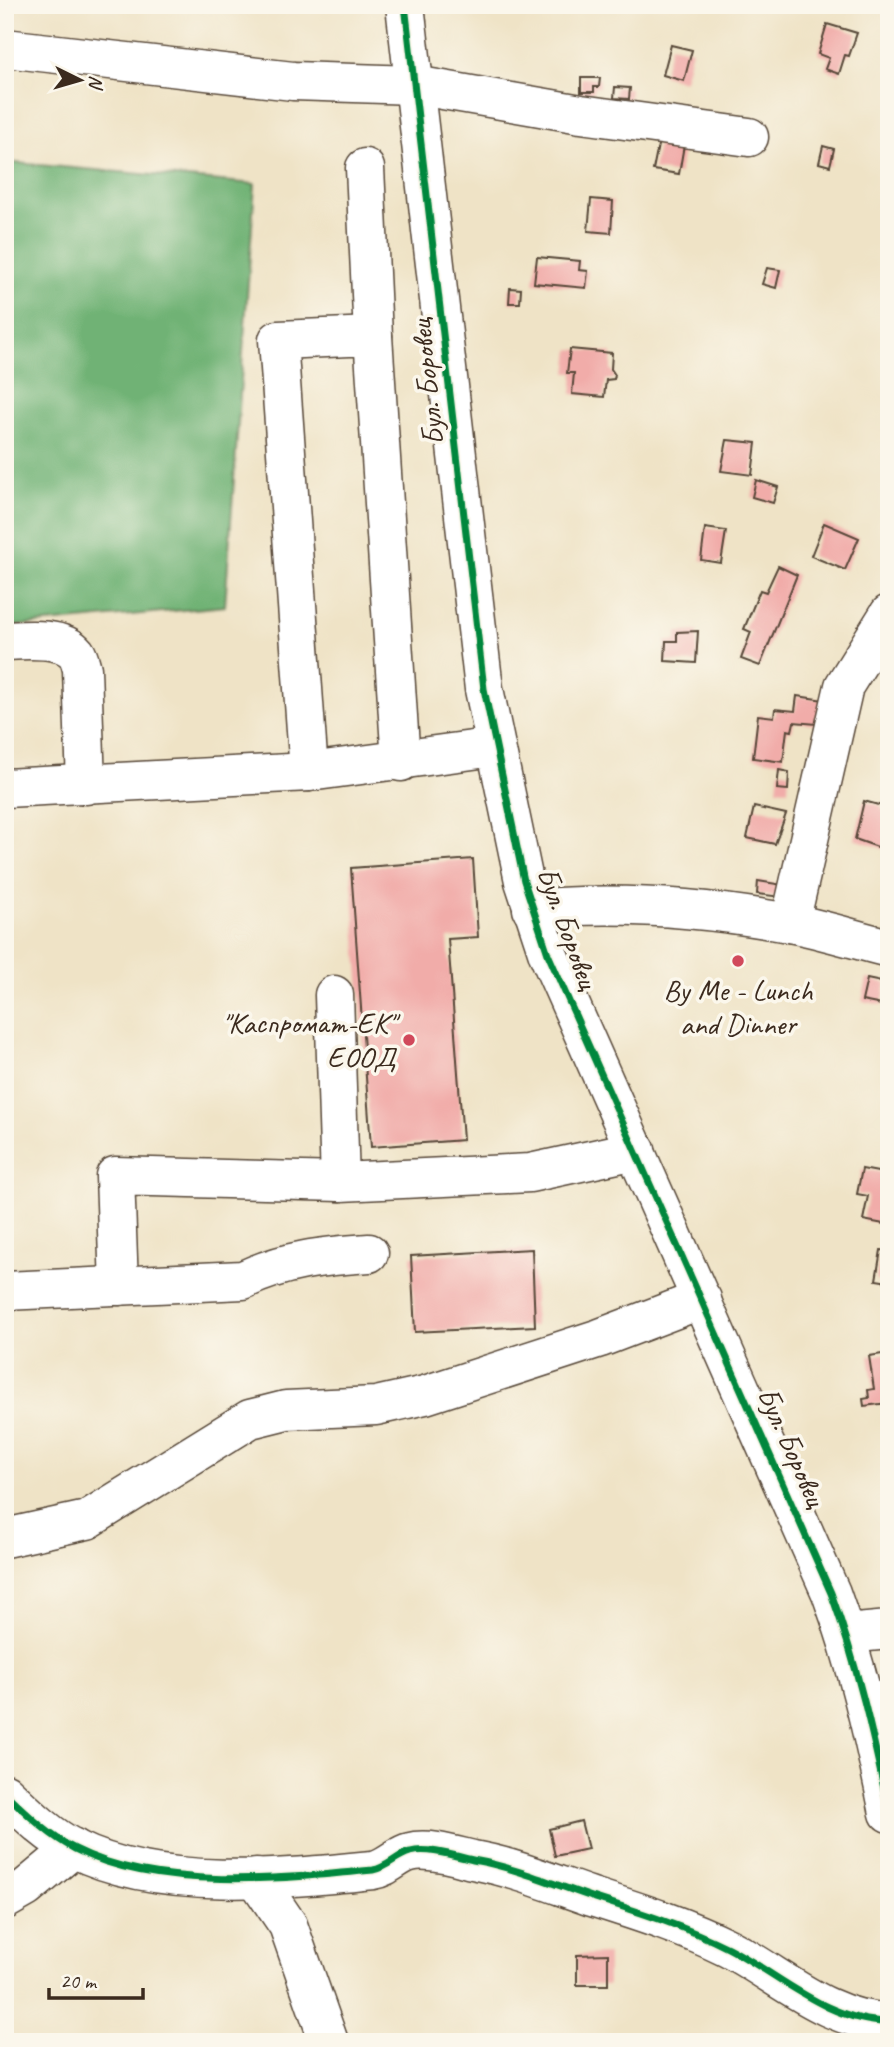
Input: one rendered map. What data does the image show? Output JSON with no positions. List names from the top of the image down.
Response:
{
  "streets": {
    "street": ["Бул. Боровец"]
  },
  "places": ["By Me - Lunch and Dinner", "\"Каспромат-ЕК\" ЕООД"],
  "scale_bar": "20 m",
  "north": "right"
}
